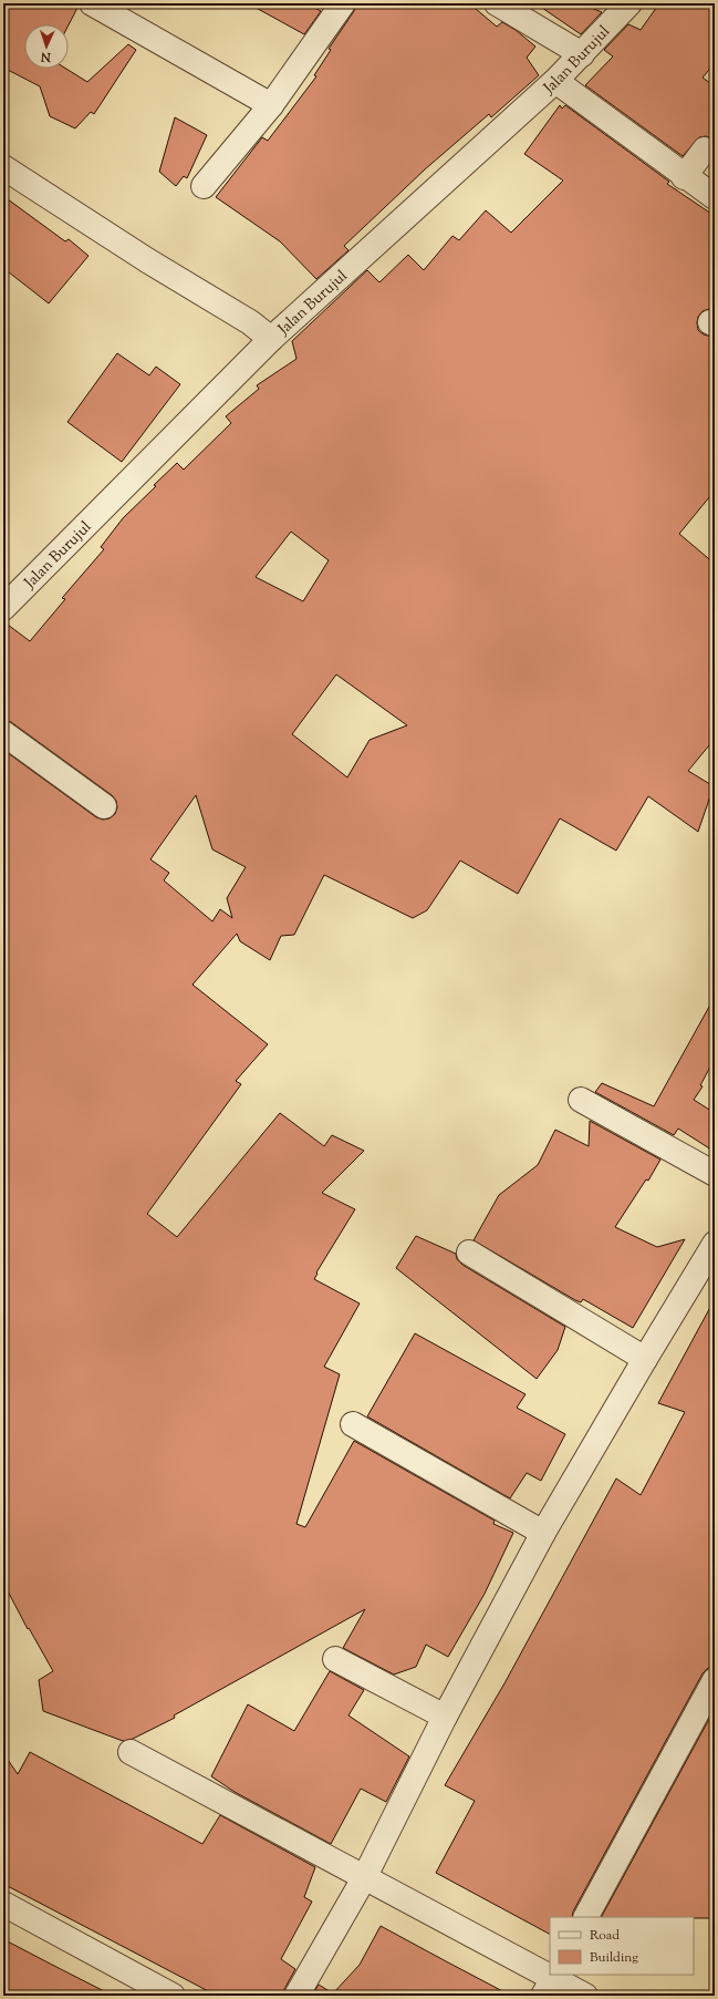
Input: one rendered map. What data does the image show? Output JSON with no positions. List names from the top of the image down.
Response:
{
  "streets": {
    "street": ["Jalan Burujul"]
  },
  "legend": ["Road", "Building"],
  "north": "bottom"
}
